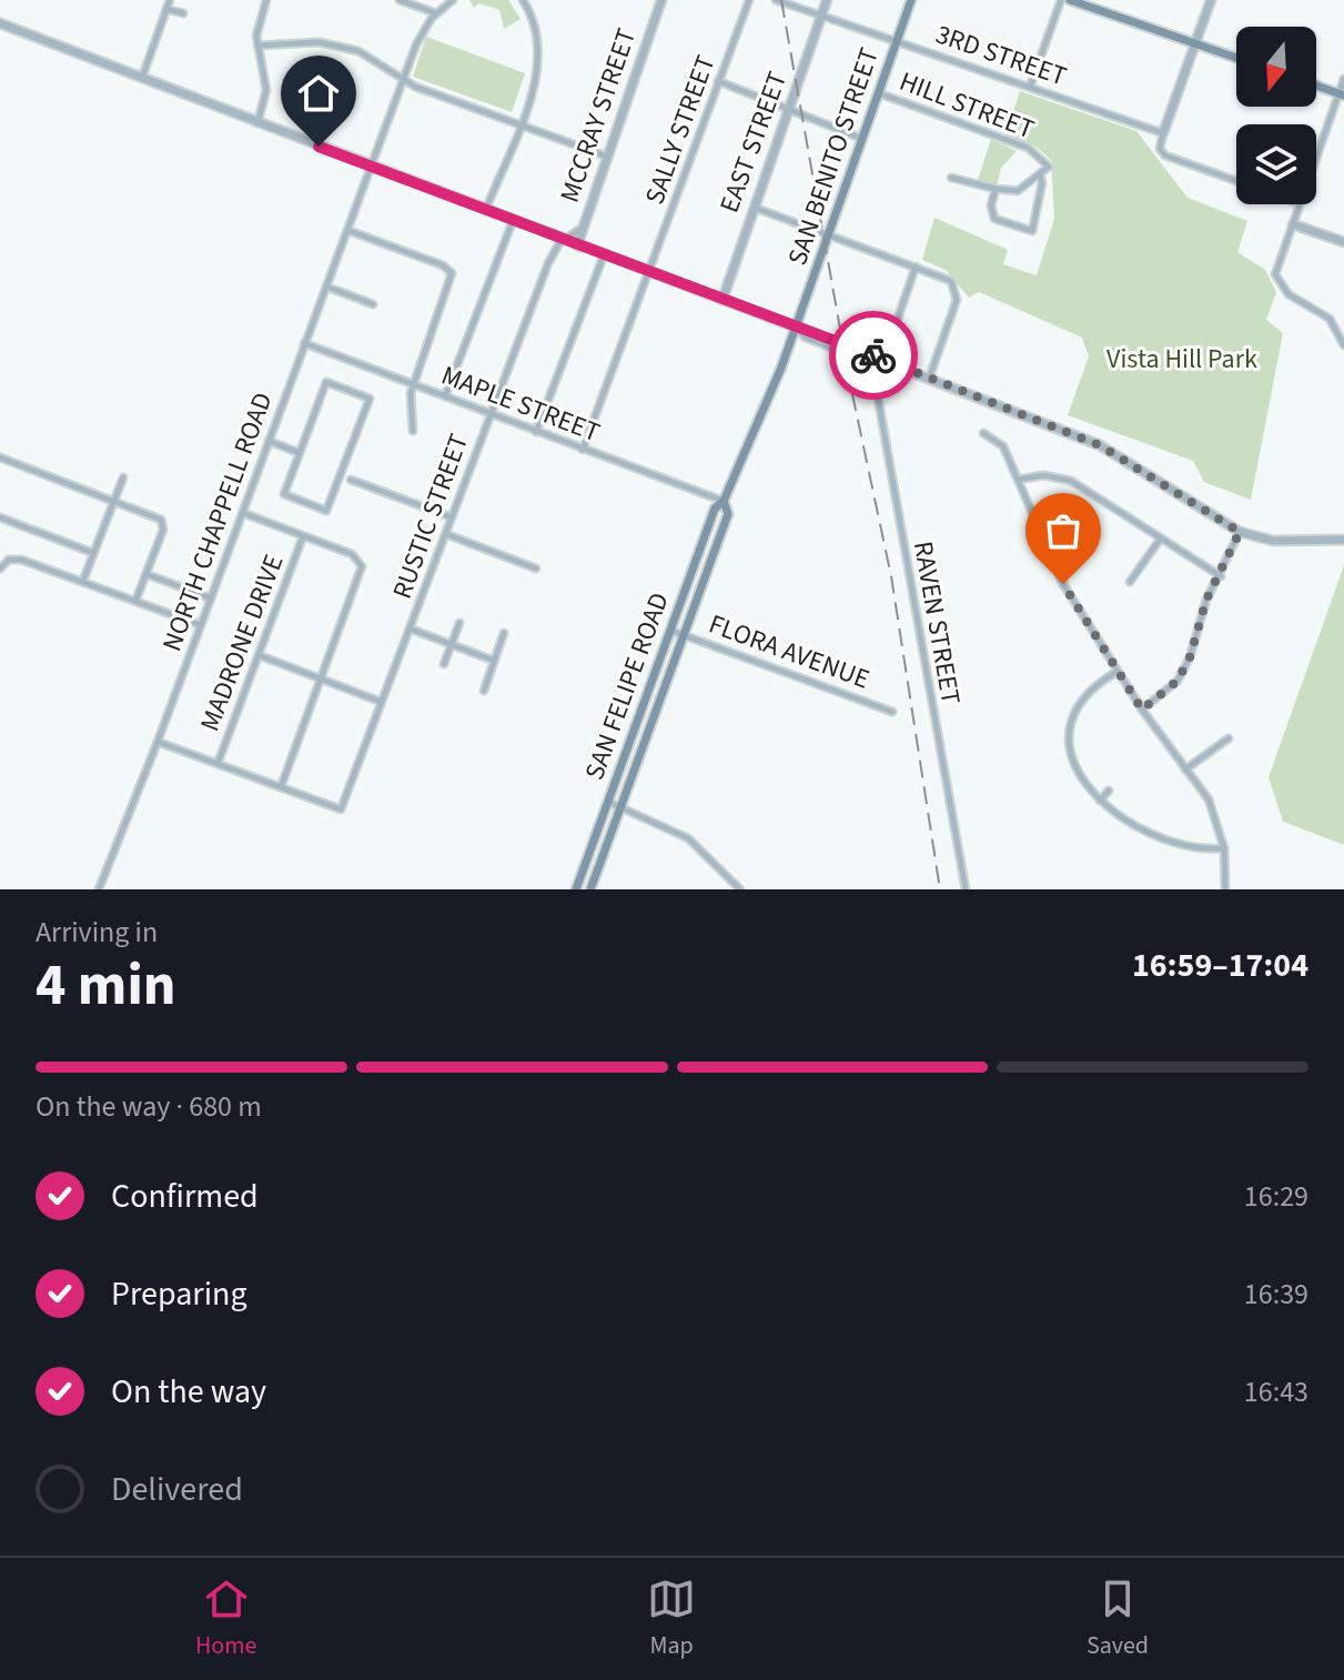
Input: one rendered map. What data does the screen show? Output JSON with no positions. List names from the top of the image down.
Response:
{
  "streets": {
    "main road": ["SAN BENITO STREET", "SAN FELIPE ROAD"],
    "street": [
      "3RD STREET",
      "HILL STREET",
      "MCCRAY STREET",
      "SALLY STREET",
      "EAST STREET",
      "MAPLE STREET",
      "RUSTIC STREET",
      "NORTH CHAPPELL ROAD",
      "RAVEN STREET",
      "MADRONE DRIVE",
      "FLORA AVENUE"
    ]
  },
  "crossings": [
    ["3RD STREET", "EAST STREET"],
    ["3RD STREET", "SAN BENITO STREET"],
    ["HILL STREET", "SAN BENITO STREET"],
    ["SALLY STREET", "MAPLE STREET"],
    ["SAN BENITO STREET", "SAN FELIPE ROAD"],
    ["MAPLE STREET", "RUSTIC STREET"],
    ["MAPLE STREET", "NORTH CHAPPELL ROAD"],
    ["MAPLE STREET", "SAN FELIPE ROAD"],
    ["FLORA AVENUE", "SAN FELIPE ROAD"]
  ],
  "parks": ["Vista Hill Park"],
  "north": "bottom",
  "page": {
    "heading": ["4 min", "Arriving in", "16:59–17:04"],
    "bar": "On the way · 680 m",
    "list": [
      ["Confirmed", "16:29"],
      ["Preparing", "16:39"],
      ["On the way", "16:43"],
      "Delivered"
    ],
    "tabs": ["Home", "Map", "Saved"]
  }
}
